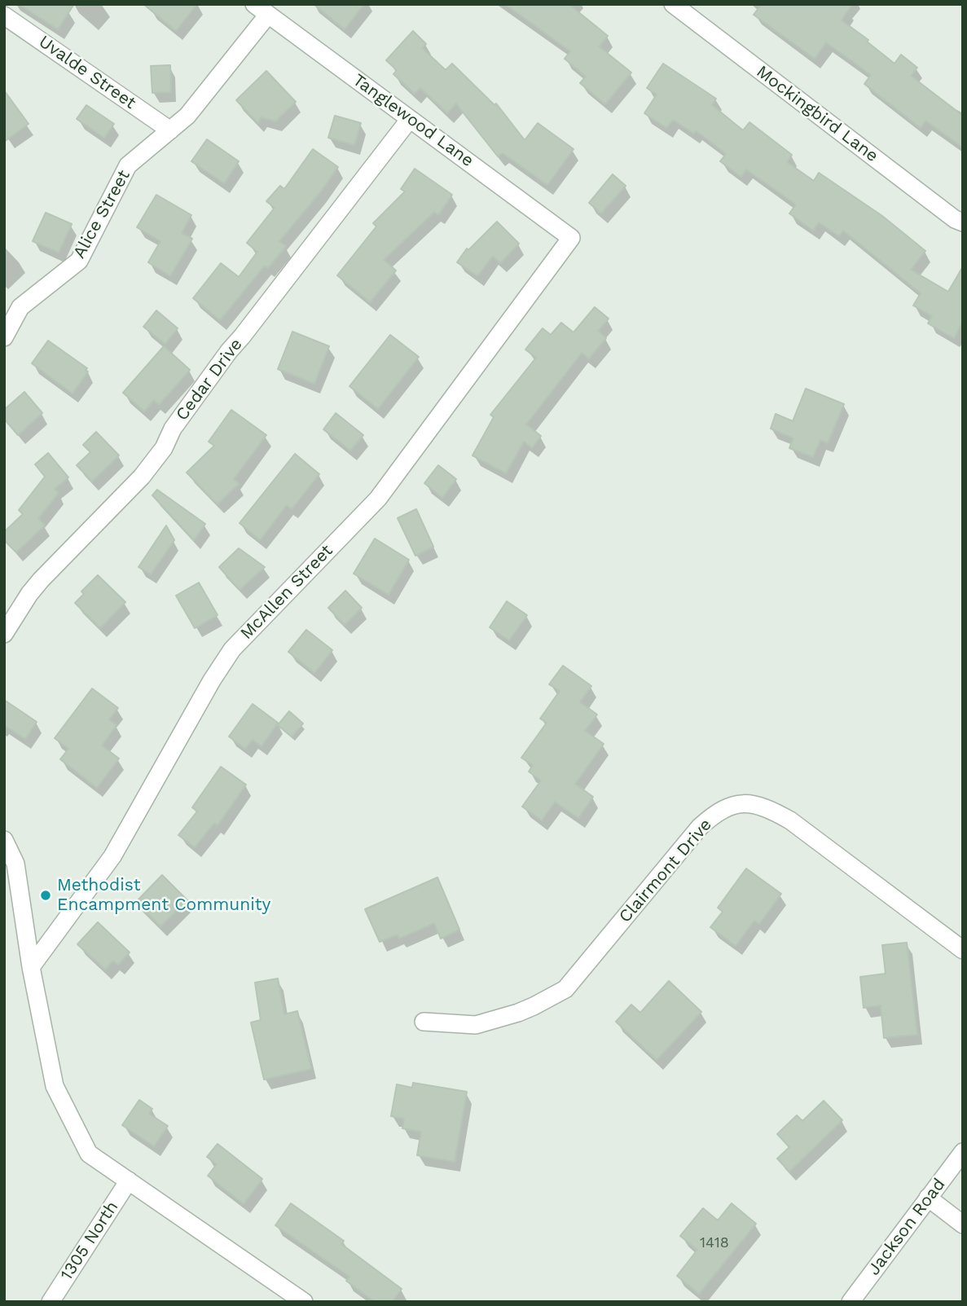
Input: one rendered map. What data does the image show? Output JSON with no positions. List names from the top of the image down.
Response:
{
  "streets": {
    "street": [
      "Uvalde Street",
      "Mockingbird Lane",
      "Tanglewood Lane",
      "Alice Street",
      "Cedar Drive",
      "McAllen Street",
      "Clairmont Drive",
      "Jackson Road",
      "1305 North"
    ]
  },
  "crossings": [
    ["Uvalde Street", "Alice Street"],
    ["Tanglewood Lane", "Alice Street"],
    ["Tanglewood Lane", "Cedar Drive"],
    ["Tanglewood Lane", "McAllen Street"]
  ],
  "places": ["Methodist Encampment Community"],
  "house_numbers": ["1418"]
}
